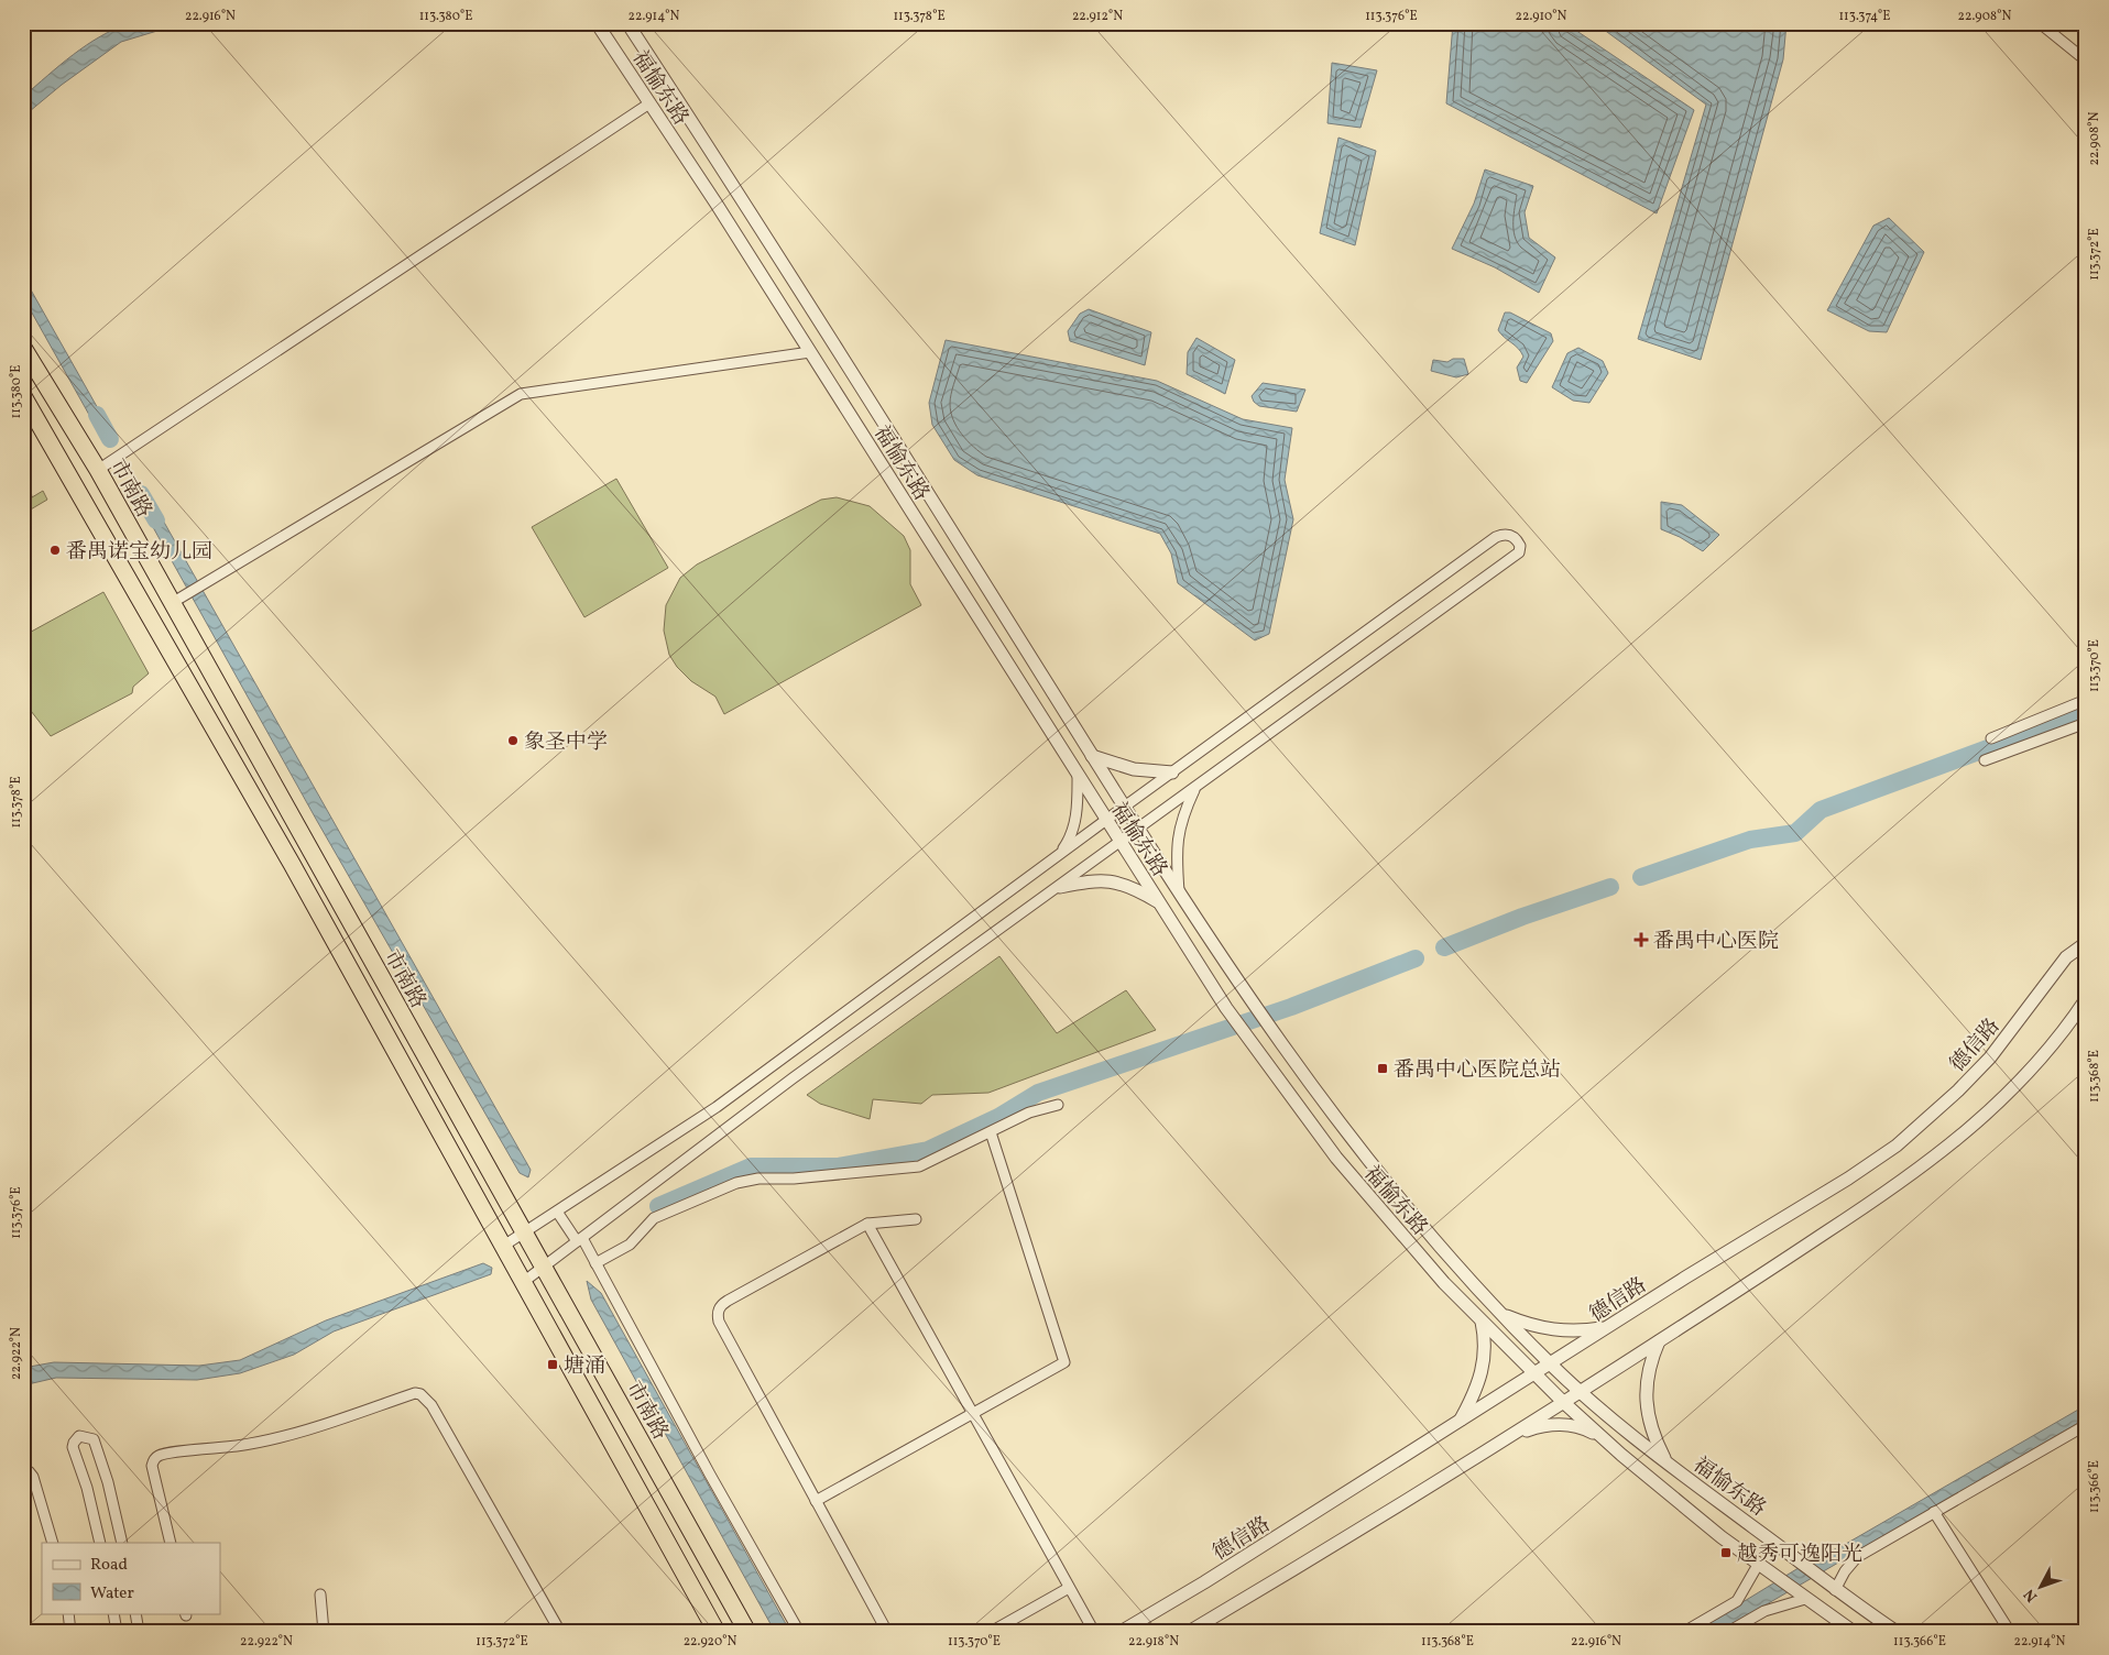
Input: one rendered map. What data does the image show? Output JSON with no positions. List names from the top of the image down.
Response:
{
  "streets": {
    "highway": ["市南路"],
    "street": ["福愉东路", "德信路"]
  },
  "crossings": [
    ["福愉东路", "德信路"]
  ],
  "places": {
    "other": ["番禺诺宝幼儿园", "象圣中学"],
    "health": ["番禺中心医院"],
    "transit": ["番禺中心医院总站", "塘涌", "越秀可逸阳光"]
  },
  "legend": ["Road", "Water"],
  "north": "bottom left",
  "coordinates": [
    "22.916°N",
    "113.380°E",
    "22.914°N",
    "113.378°E",
    "22.912°N",
    "113.376°E",
    "22.910°N",
    "113.374°E",
    "22.908°N",
    "113.372°E",
    "113.370°E",
    "113.368°E",
    "22.922°N",
    "113.366°E",
    "22.920°N",
    "22.918°N"
  ]
}
